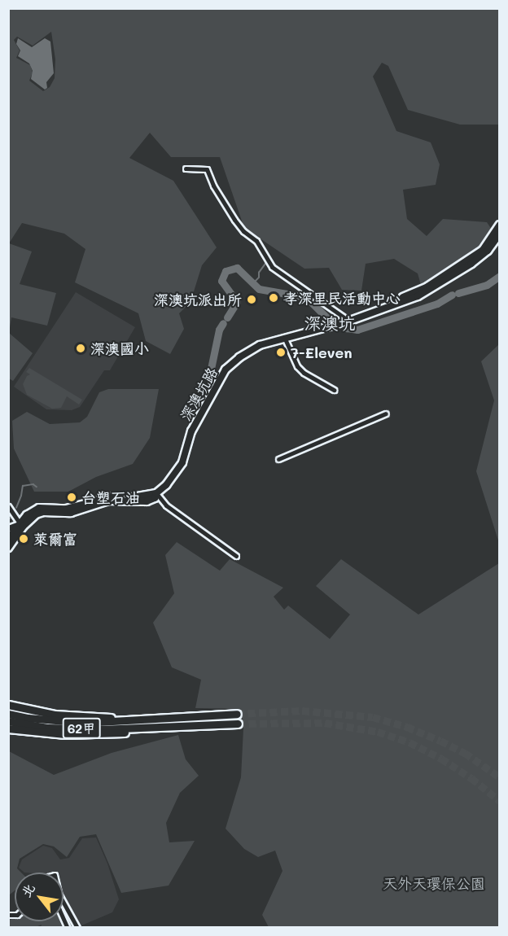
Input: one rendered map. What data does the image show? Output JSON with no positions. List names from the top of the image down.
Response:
{
  "streets": {
    "highway": ["62甲"],
    "main road": ["深澳坑路"]
  },
  "districts": ["深澳坑"],
  "parks": ["天外天環保公園"],
  "places": [
    "孝深里民活動中心",
    "深澳坑派出所",
    "深澳國小",
    "7-Eleven",
    "台塑石油",
    "萊爾富"
  ],
  "north": "top left"
}
